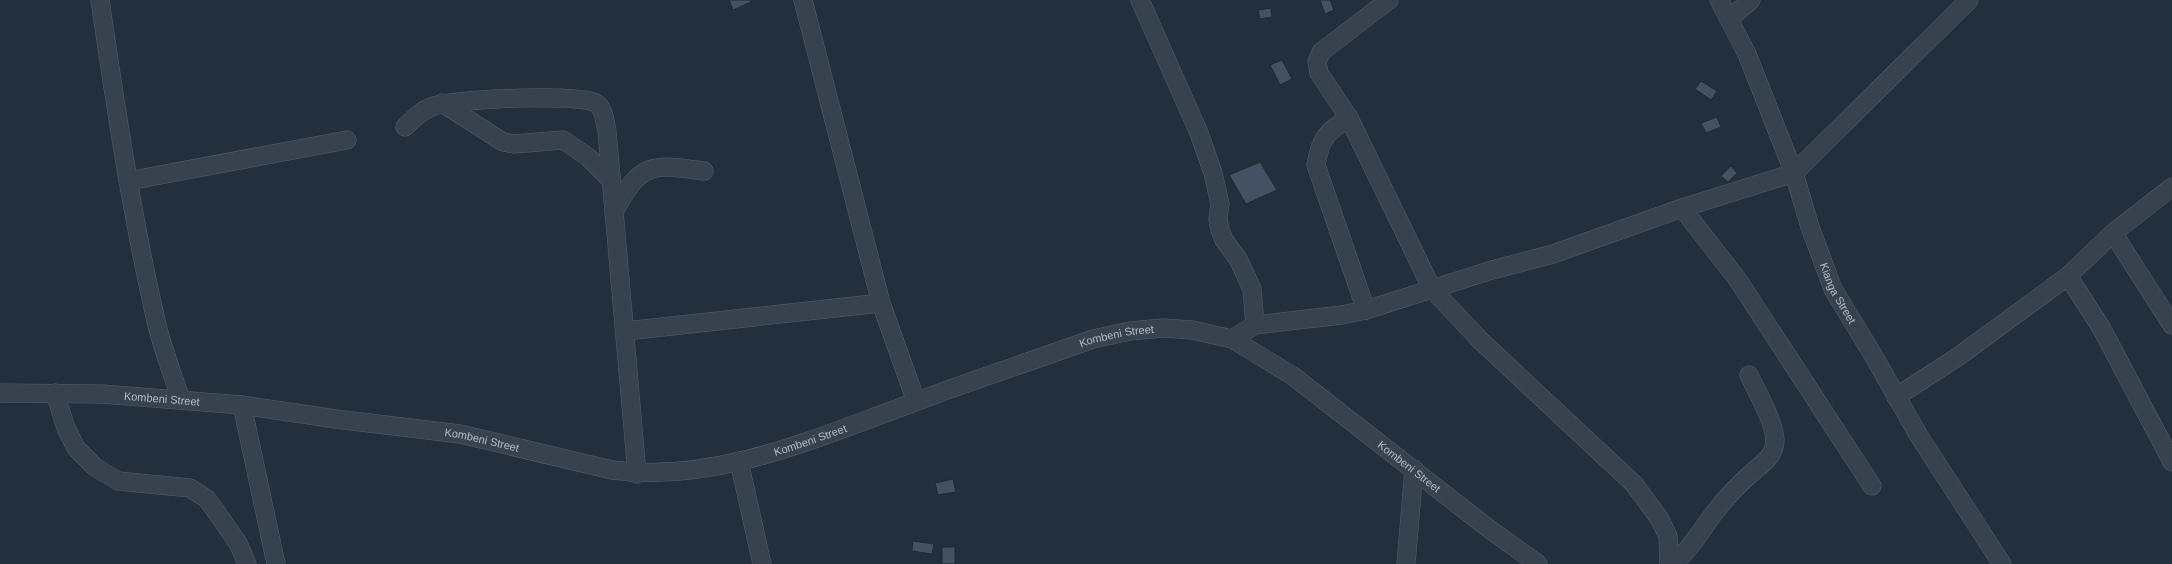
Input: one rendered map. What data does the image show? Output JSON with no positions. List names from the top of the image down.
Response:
{
  "streets": {
    "street": ["Kianga Street", "Kombeni Street"]
  }
}
